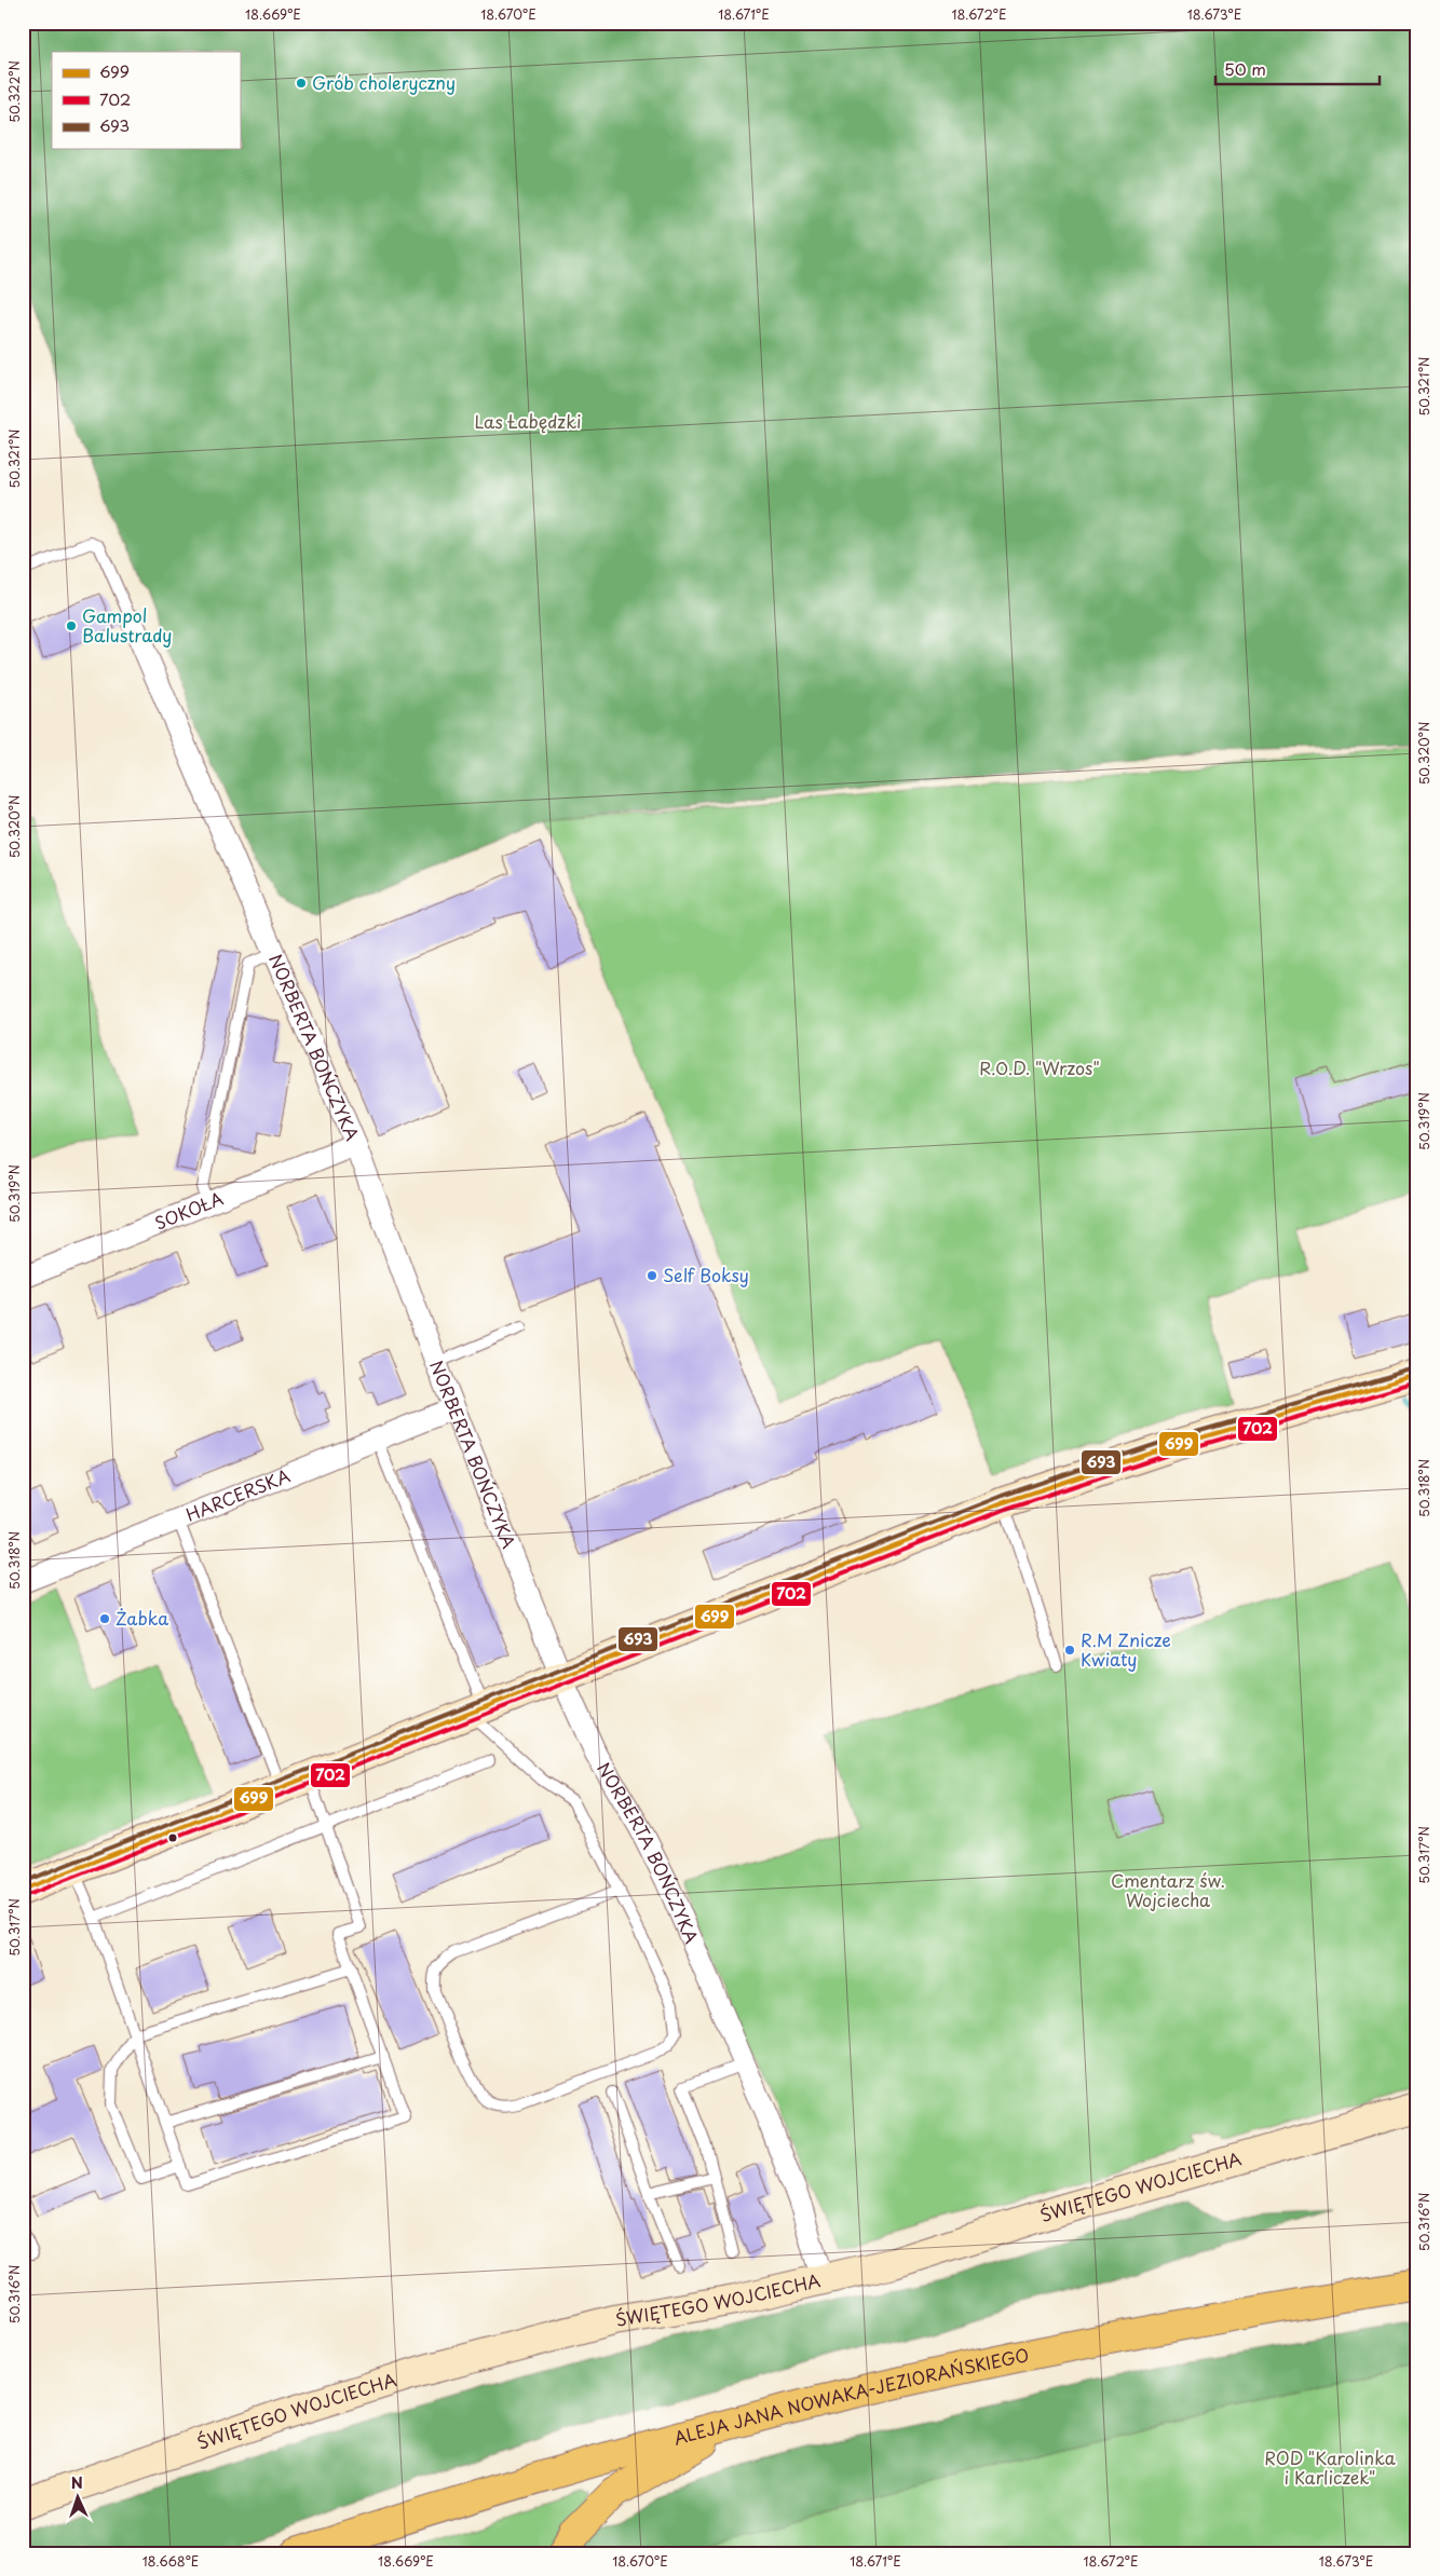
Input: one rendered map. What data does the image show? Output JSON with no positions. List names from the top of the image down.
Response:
{
  "streets": {
    "main road": ["ALEJA JANA NOWAKA-JEZIORAŃSKIEGO"],
    "street": [
      "NORBERTA BOŃCZYKA",
      "SOKOŁA",
      "HARCERSKA",
      "ŚWIĘTEGO WOJCIECHA"
    ]
  },
  "crossings": [
    ["NORBERTA BOŃCZYKA", "SOKOŁA"],
    ["NORBERTA BOŃCZYKA", "HARCERSKA"],
    ["NORBERTA BOŃCZYKA", "ŚWIĘTEGO WOJCIECHA"]
  ],
  "parks": [
    "Las Łabędzki",
    "R.O.D. \"Wrzos\"",
    "Cmentarz św. Wojciecha",
    "ROD \"Karolinka i Karliczek\""
  ],
  "places": [
    "Grób choleryczny",
    "Gampol Balustrady",
    "Self Boksy",
    "Żabka",
    "R.M Znicze Kwiaty"
  ],
  "lines": ["transit line 693", "transit line 699", "transit line 702"],
  "legend": ["699", "702", "693"],
  "scale_bar": "50 m",
  "north": "top",
  "coordinates": [
    "18.669°E",
    "18.670°E",
    "18.671°E",
    "18.672°E",
    "18.673°E",
    "50.322°N",
    "50.321°N",
    "50.320°N",
    "50.319°N",
    "50.318°N",
    "50.317°N",
    "50.316°N",
    "18.668°E"
  ]
}
